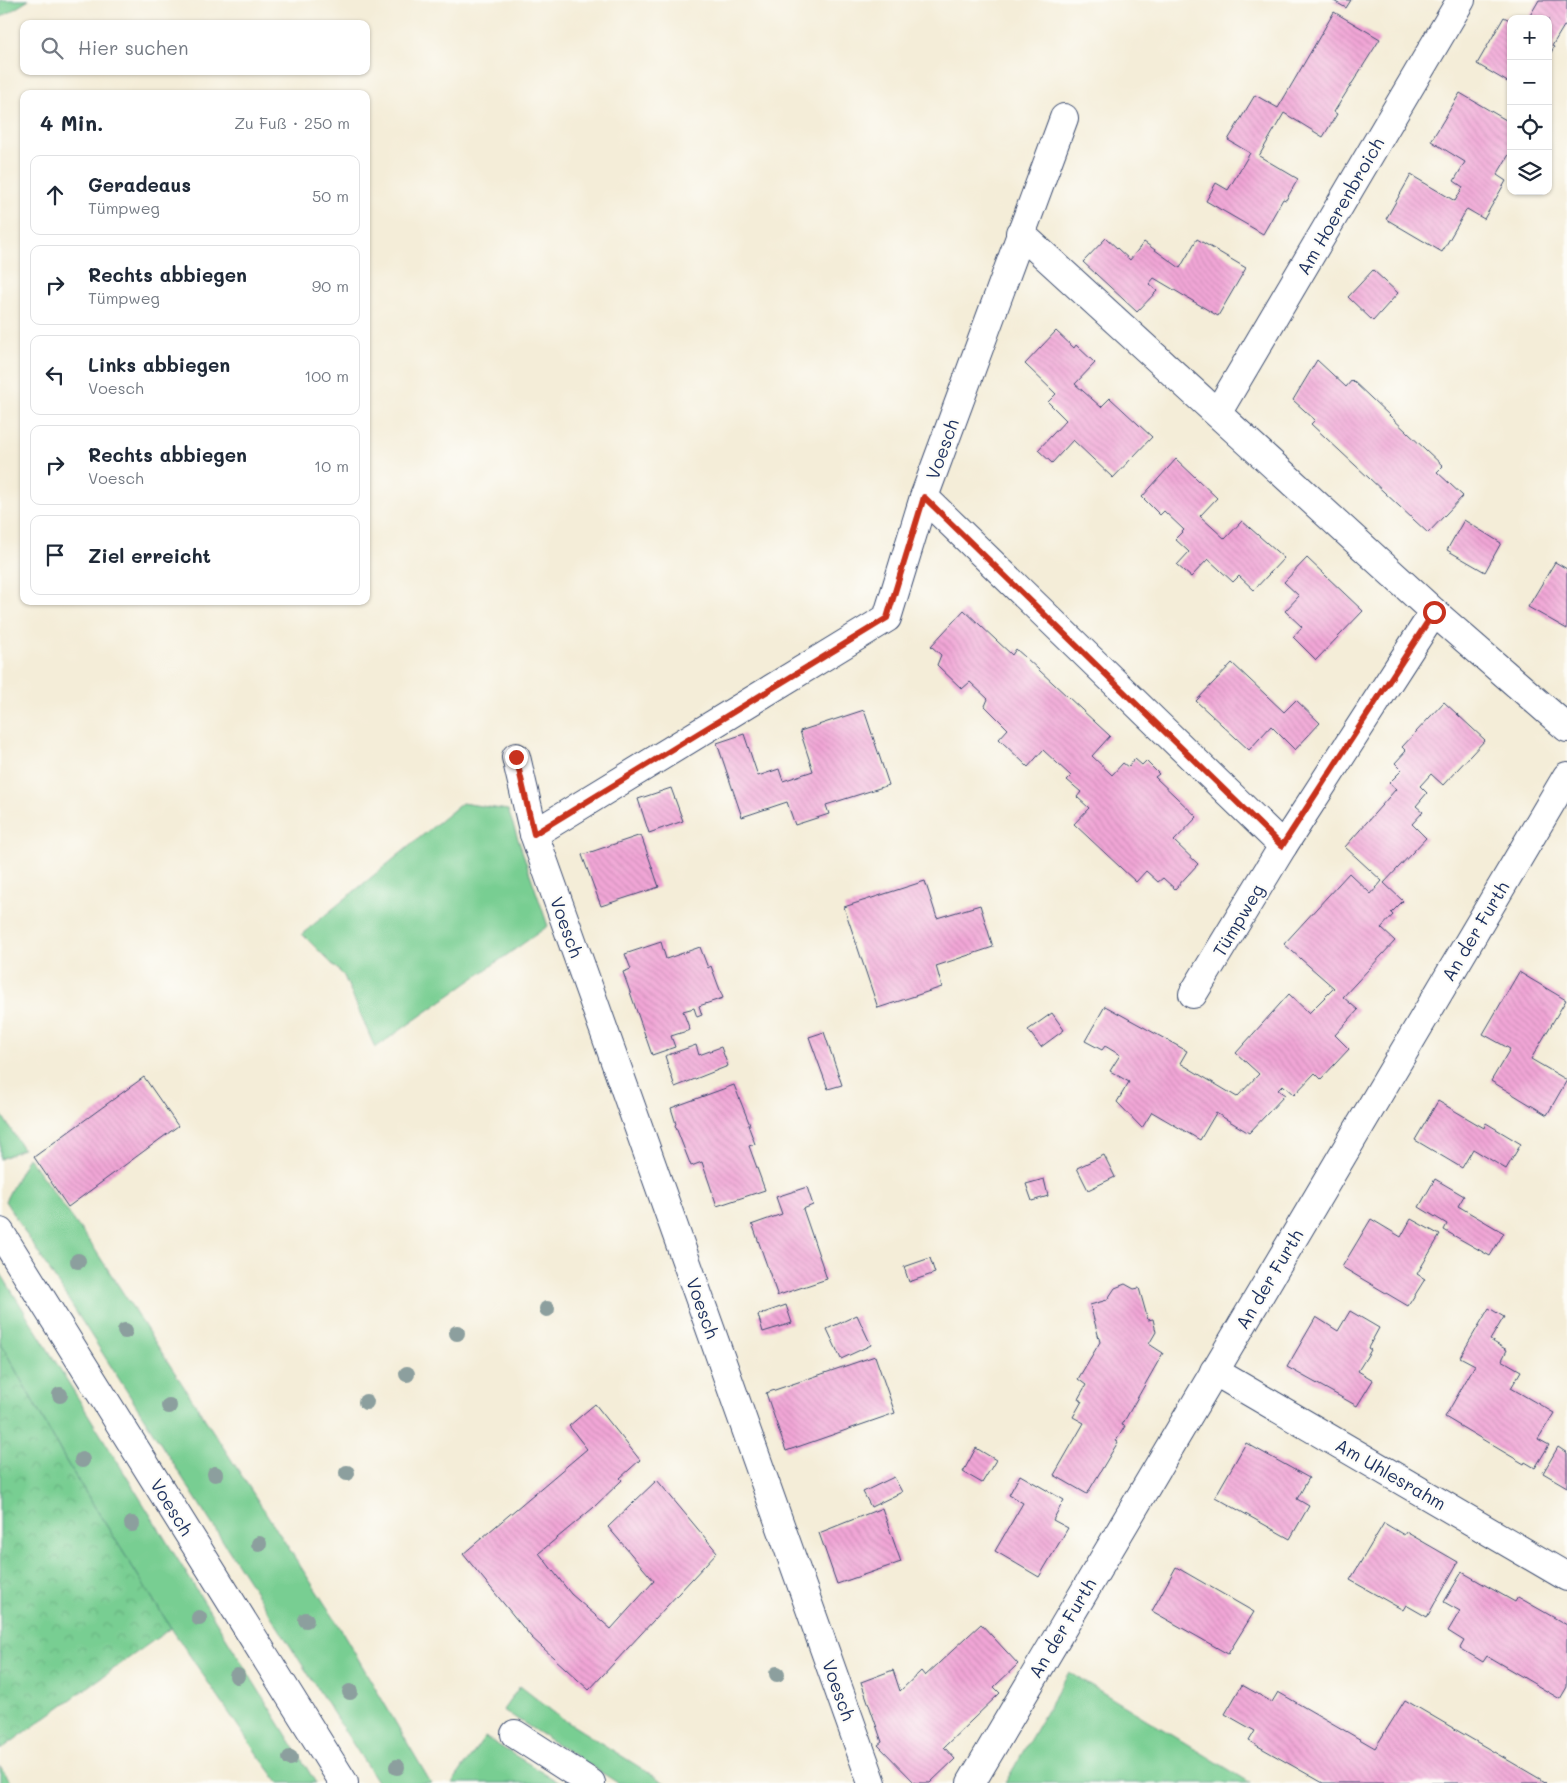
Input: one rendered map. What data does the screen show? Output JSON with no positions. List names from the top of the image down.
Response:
{
  "streets": {
    "street": [
      "Am Hoerenbroich",
      "Voesch",
      "Tümpweg",
      "An der Furth",
      "Am Uhlesrahm"
    ]
  },
  "crossings": [
    ["An der Furth", "Am Uhlesrahm"]
  ],
  "page": {
    "map_buttons": ["+", "−"],
    "search": "Hier suchen",
    "heading": ["4 Min.", "Zu Fuß · 250 m"],
    "list": [
      ["Geradeaus", "Tümpweg", "50 m"],
      ["Rechts abbiegen", "Tümpweg", "90 m"],
      ["Links abbiegen", "Voesch", "100 m"],
      ["Rechts abbiegen", "Voesch", "10 m"],
      "Ziel erreicht"
    ]
  }
}
